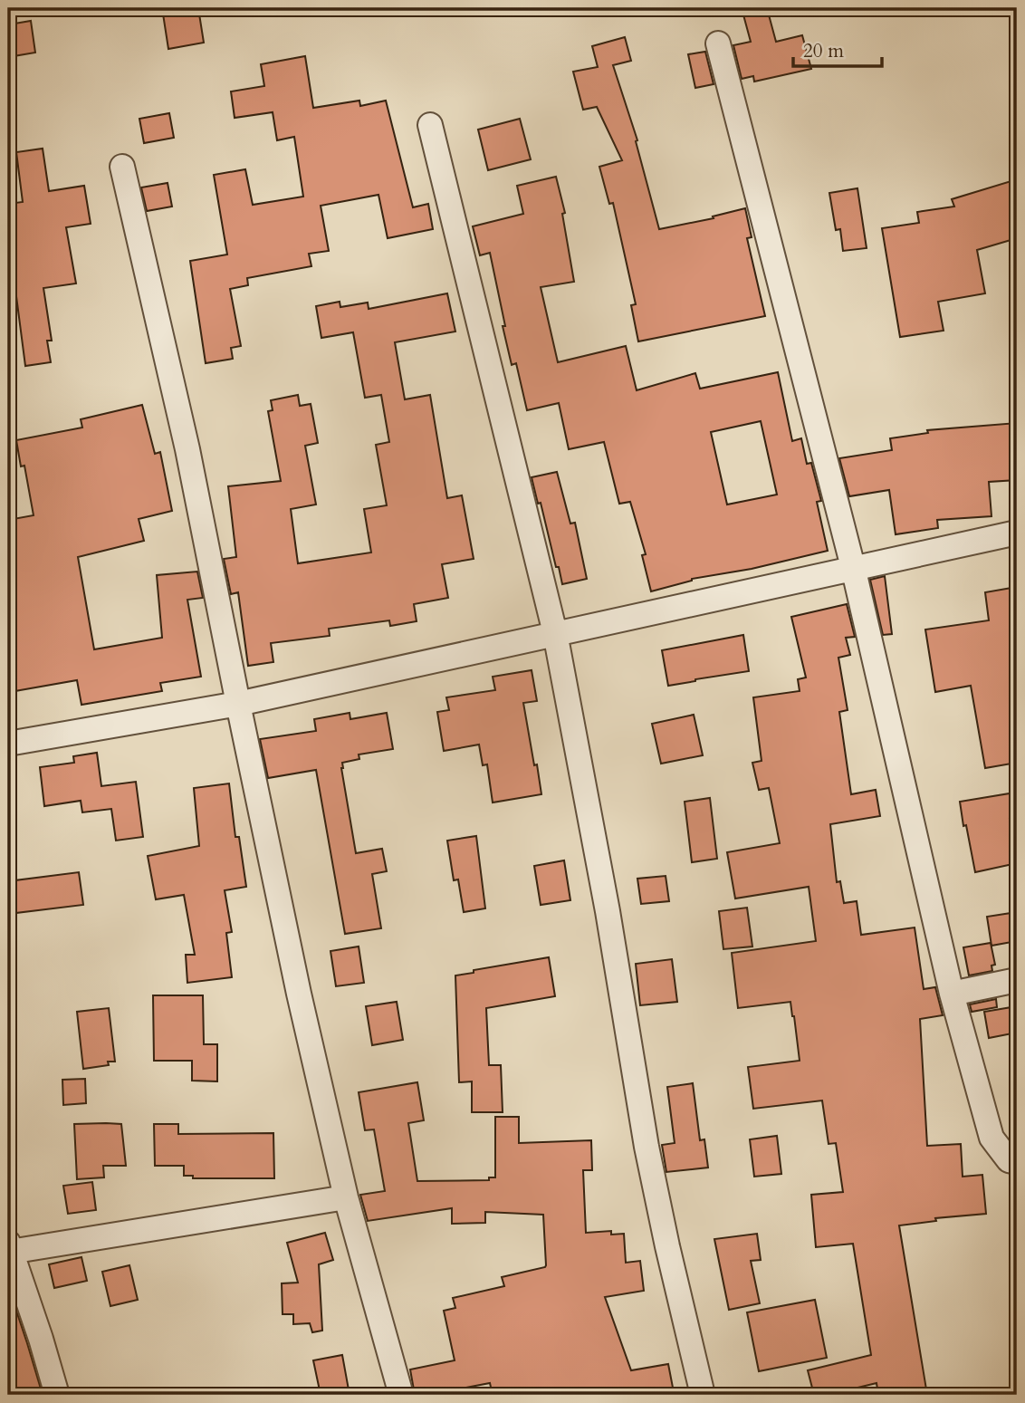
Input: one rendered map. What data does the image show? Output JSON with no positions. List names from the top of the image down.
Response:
{
  "scale_bar": "20 m"
}
